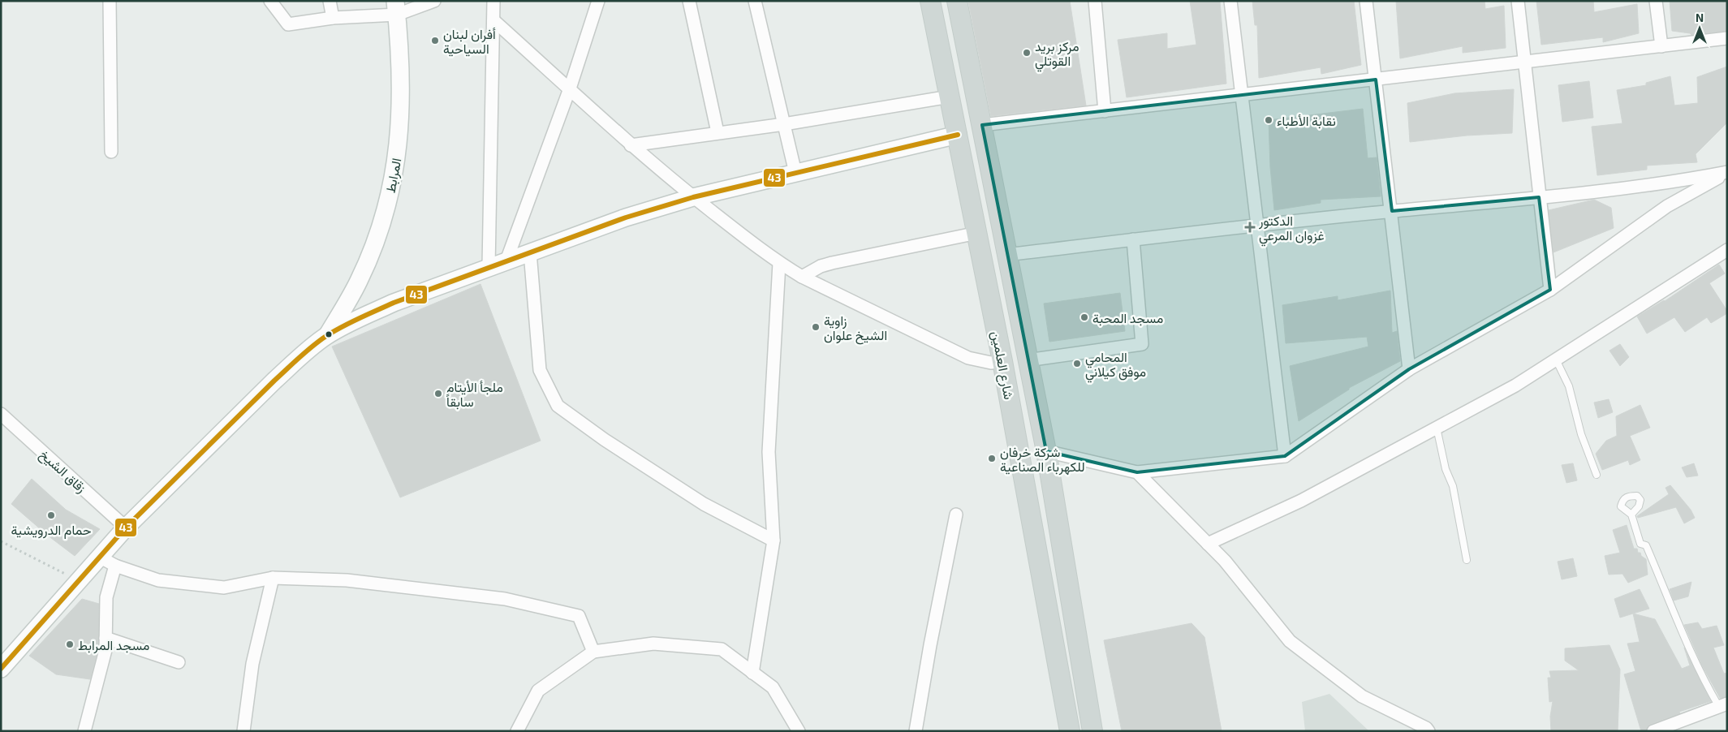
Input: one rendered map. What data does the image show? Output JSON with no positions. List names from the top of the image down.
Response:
{
  "streets": {
    "main road": ["المرابط", "شارع العلمين"],
    "street": ["زقاق الشيخ"]
  },
  "places": {
    "other": [
      "أفران لبنان السياحية",
      "مركز بريد القوتلي",
      "نقابة الأطباء",
      "مسجد المحبة",
      "زاوية الشيخ علوان",
      "المحامي موفق كيلاني",
      "ملجأ الأيتام سابقاً",
      "شركة خرفان للكهرباء الصناعية",
      "حمام الدرويشية",
      "مسجد المرابط"
    ],
    "health": ["الدكتور غزوان المرعي"]
  },
  "lines": ["transit line 43"],
  "north": "top"
}
